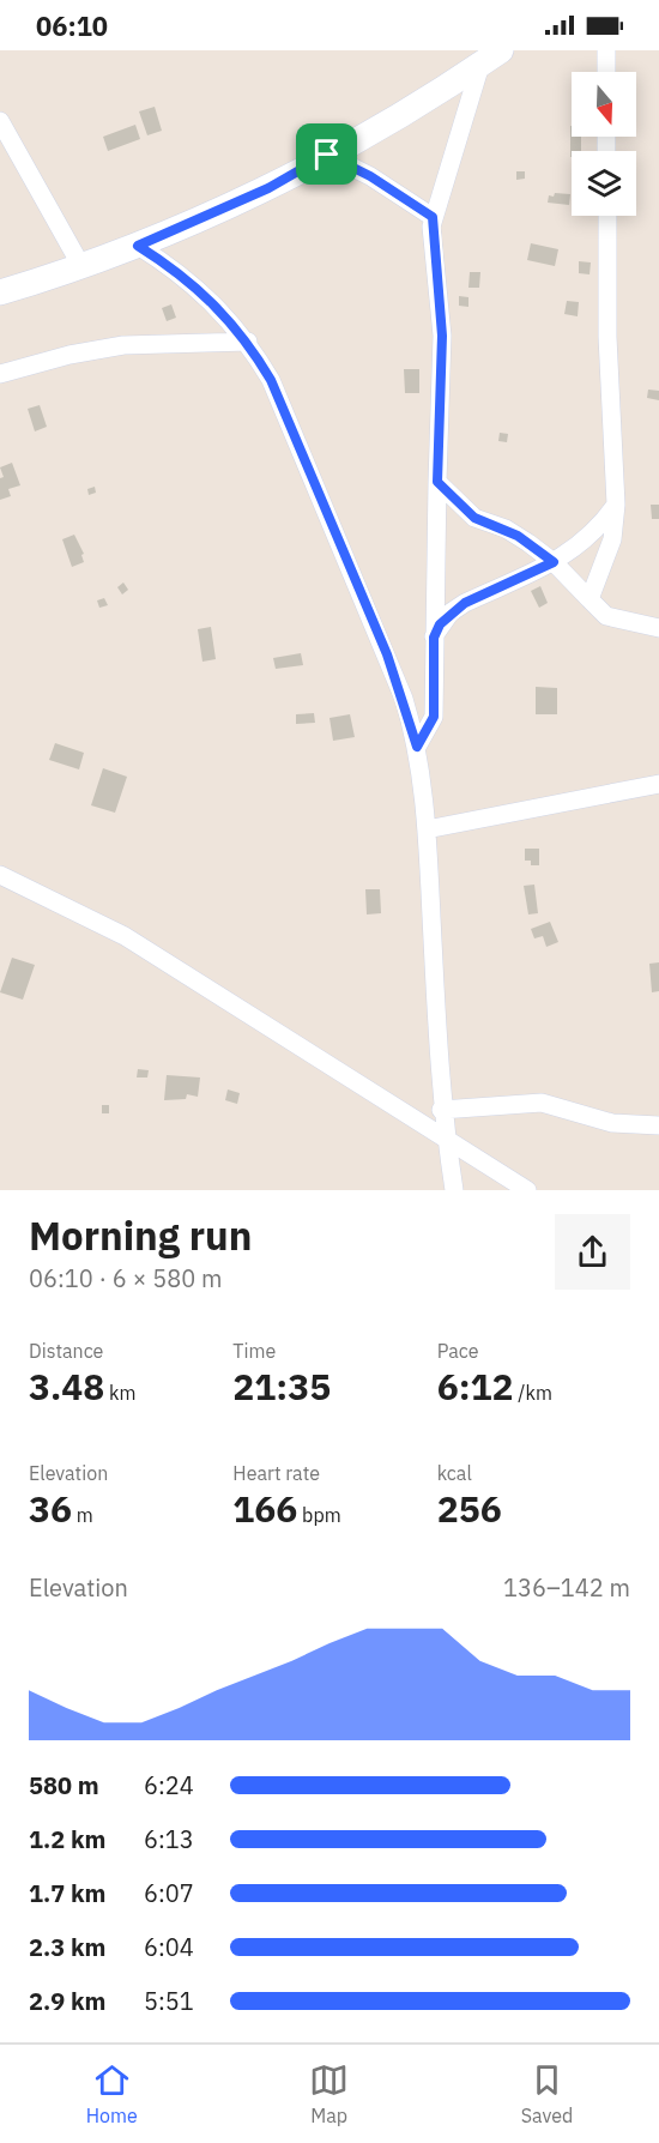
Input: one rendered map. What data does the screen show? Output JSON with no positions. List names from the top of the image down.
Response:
{
  "north": "bottom",
  "page": {
    "status": "06:10",
    "heading": ["Morning run", "06:10 · 6 × 580 m"],
    "stats": [
      ["Distance", "3.48 km"],
      ["Time", "21:35"],
      ["Pace", "6:12 /km"],
      ["Elevation", "36 m"],
      ["Heart rate", "166 bpm"],
      ["kcal", "256"]
    ],
    "chart": ["Elevation", "136–142 m"],
    "list": [
      {
        "name": "580 m",
        "note": "6:24"
      },
      {
        "name": "1.2 km",
        "note": "6:13"
      },
      {
        "name": "1.7 km",
        "note": "6:07"
      },
      {
        "name": "2.3 km",
        "note": "6:04"
      },
      {
        "name": "2.9 km",
        "note": "5:51"
      }
    ],
    "tabs": ["Home", "Map", "Saved"]
  }
}
